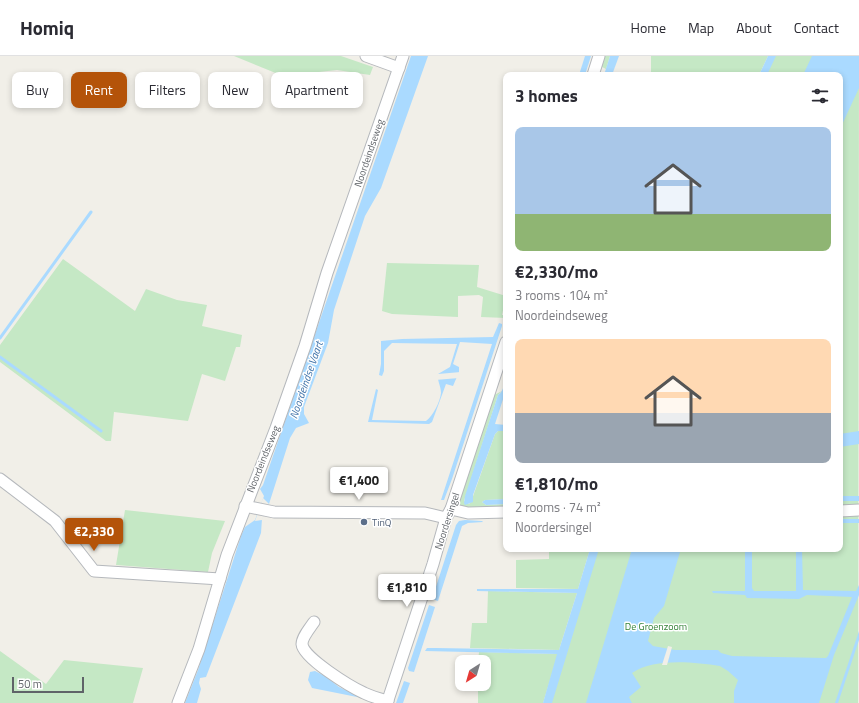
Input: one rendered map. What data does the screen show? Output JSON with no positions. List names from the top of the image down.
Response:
{
  "streets": {
    "street": ["Noordeindseweg", "Noordersingel"]
  },
  "water": ["Noordeindse Vaart"],
  "parks": ["De Groenzoom"],
  "places": ["TinQ"],
  "scale_bar": "50 m",
  "north": "bottom left",
  "page": {
    "header": "Homiq",
    "nav": [
      "Home",
      "Map",
      "About",
      "Contact"
    ],
    "chip": [
      "Buy",
      "Rent",
      "Filters",
      "New",
      "Apartment"
    ],
    "heading": "3 homes",
    "list": [
      {
        "name": "€2,330/mo",
        "note": "3 rooms · 104 m² · Noordeindseweg"
      },
      {
        "name": "€1,810/mo",
        "note": "2 rooms · 74 m² · Noordersingel"
      }
    ],
    "price": ["€1,400", "€2,330", "€1,810"],
    "scale": "50 m"
  }
}
